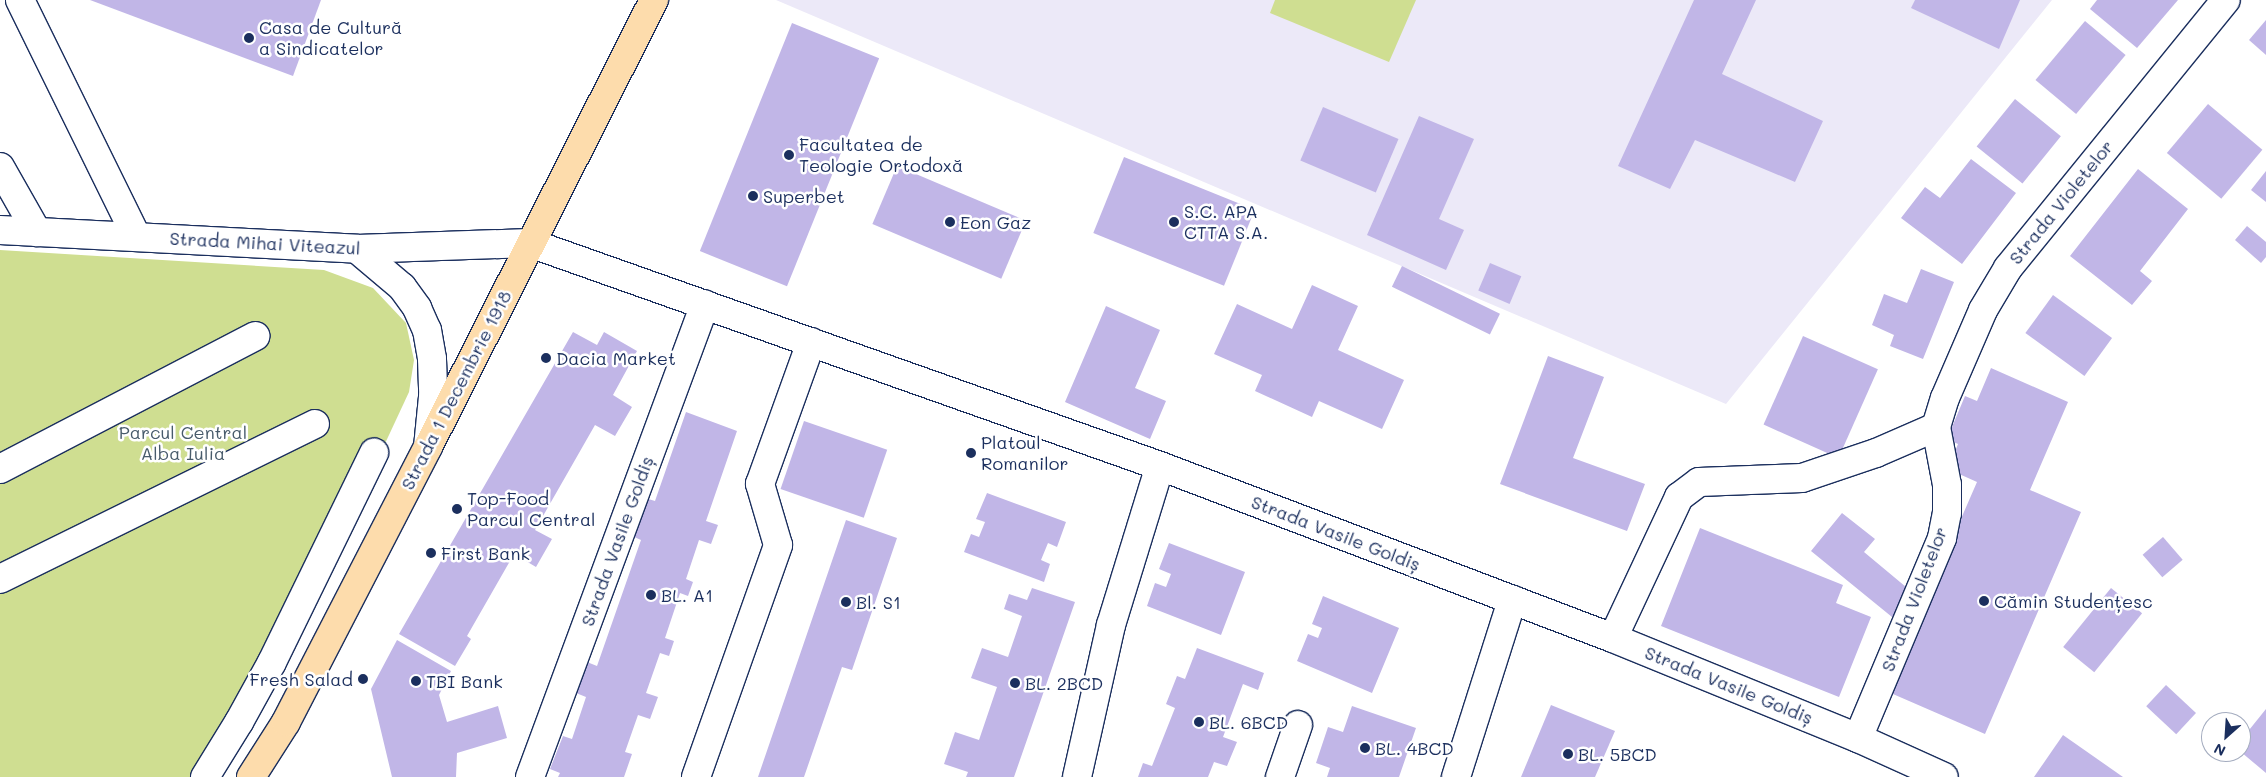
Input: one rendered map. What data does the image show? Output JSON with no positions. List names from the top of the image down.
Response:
{
  "streets": {
    "main road": ["Strada 1 Decembrie 1918"],
    "street": ["Strada Violetelor", "Strada Mihai Viteazul", "Strada Vasile Goldiș"]
  },
  "crossings": [
    ["Strada Violetelor", "Strada Vasile Goldiș"],
    ["Strada Mihai Viteazul", "Strada 1 Decembrie 1918"],
    ["Strada Mihai Viteazul", "Strada Vasile Goldiș"],
    ["Strada 1 Decembrie 1918", "Strada Vasile Goldiș"]
  ],
  "parks": ["Parcul Central Alba Iulia"],
  "places": [
    "Casa de Cultură a Sindicatelor",
    "Facultatea de Teologie Ortodoxă",
    "Superbet",
    "Eon Gaz",
    "S.C. APA CTTA S.A.",
    "Dacia Market",
    "Platoul Romanilor",
    "Top-Food Parcul Central",
    "First Bank",
    "BL. A1",
    "Cămin Studențesc",
    "Bl. S1",
    "Fresh Salad",
    "TBI Bank",
    "BL. 2BCD",
    "BL. 6BCD",
    "BL. 4BCD",
    "BL. 5BCD"
  ],
  "north": "bottom left"
}
